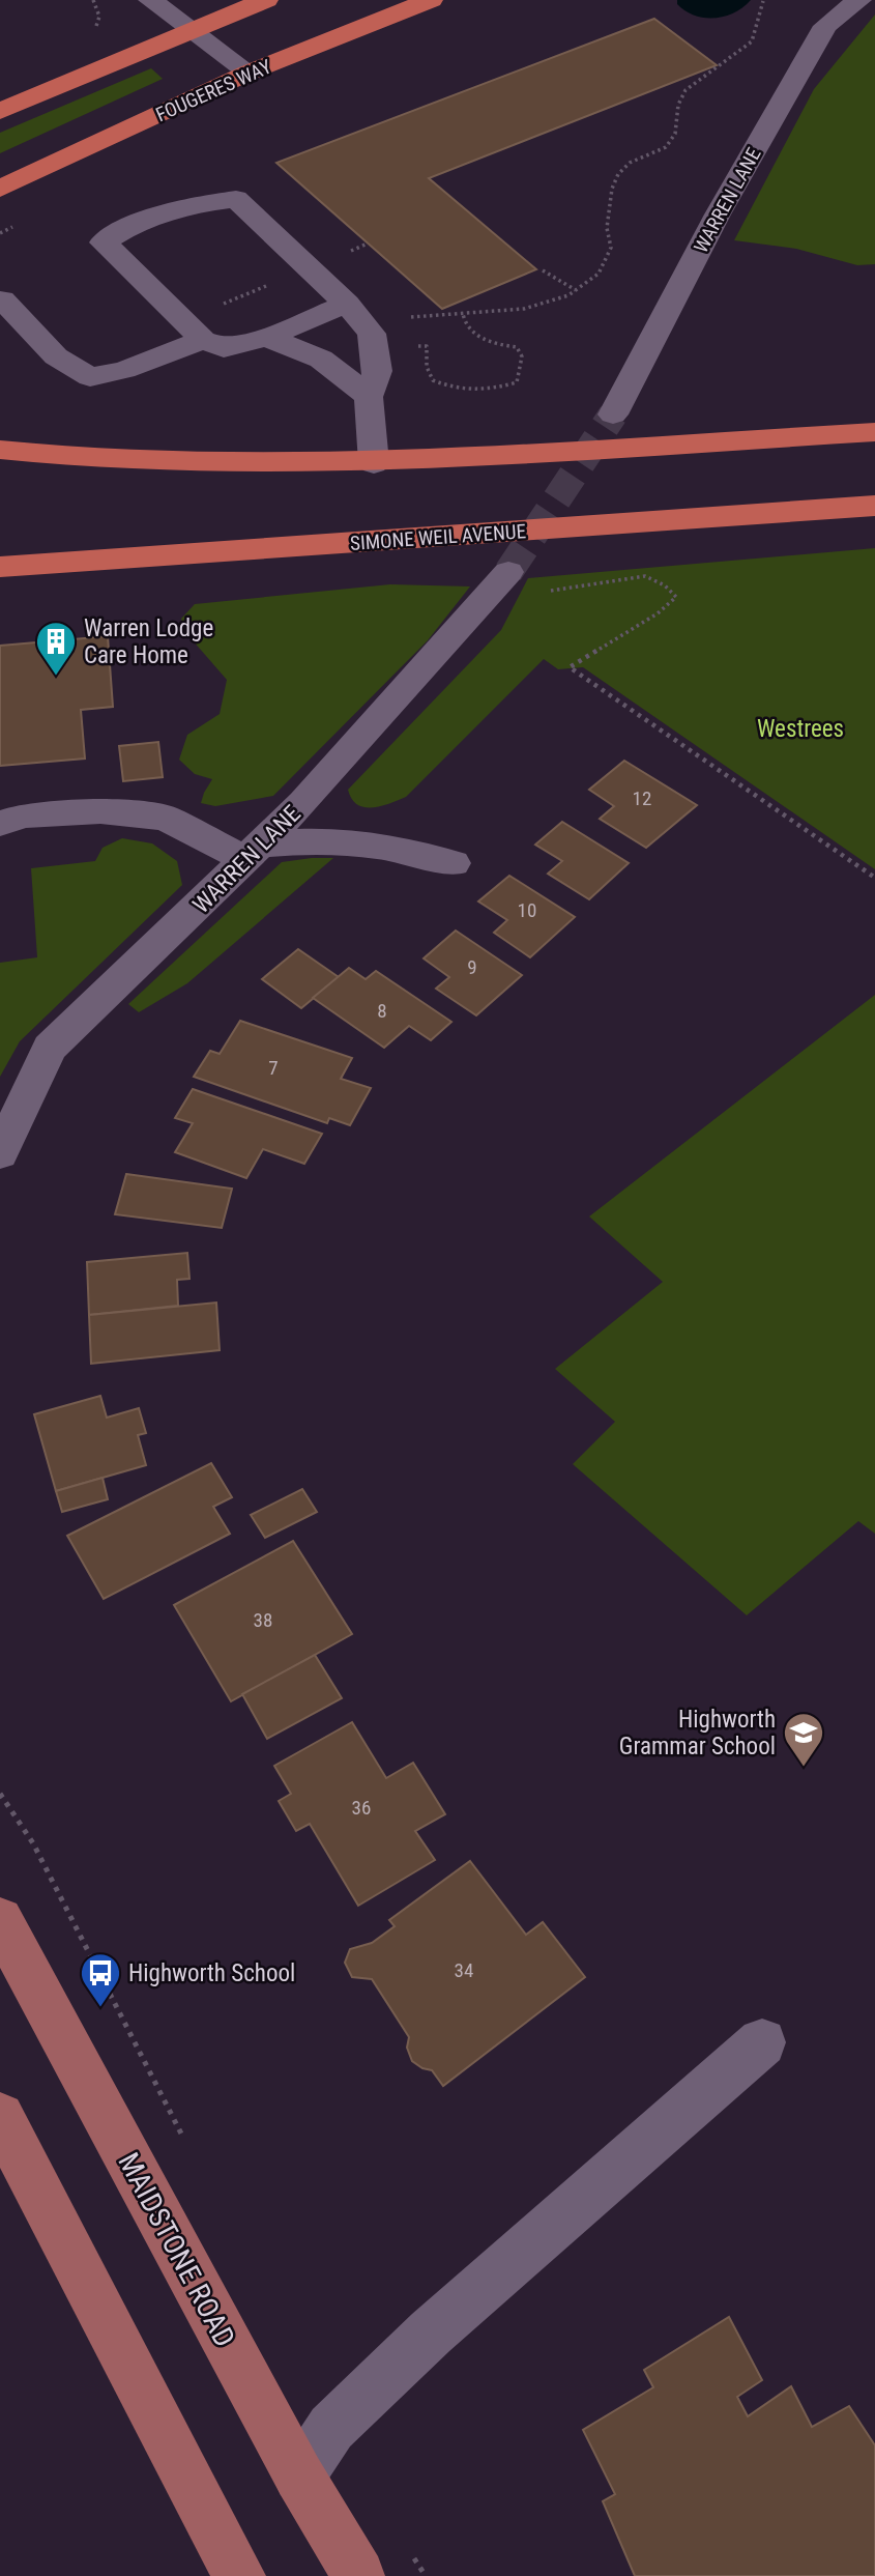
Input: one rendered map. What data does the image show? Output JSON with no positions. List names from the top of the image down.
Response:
{
  "streets": {
    "highway": ["FOUGERES WAY", "SIMONE WEIL AVENUE"],
    "main road": ["MAIDSTONE ROAD"],
    "street": ["WARREN LANE"]
  },
  "parks": ["Westrees"],
  "places": {
    "building": ["Warren Lodge Care Home"],
    "school or university": ["Highworth Grammar School"],
    "bus stop": ["Highworth School"]
  },
  "house_numbers": [
    "12",
    "10",
    "9",
    "8",
    "7",
    "38",
    "36",
    "34"
  ]
}
